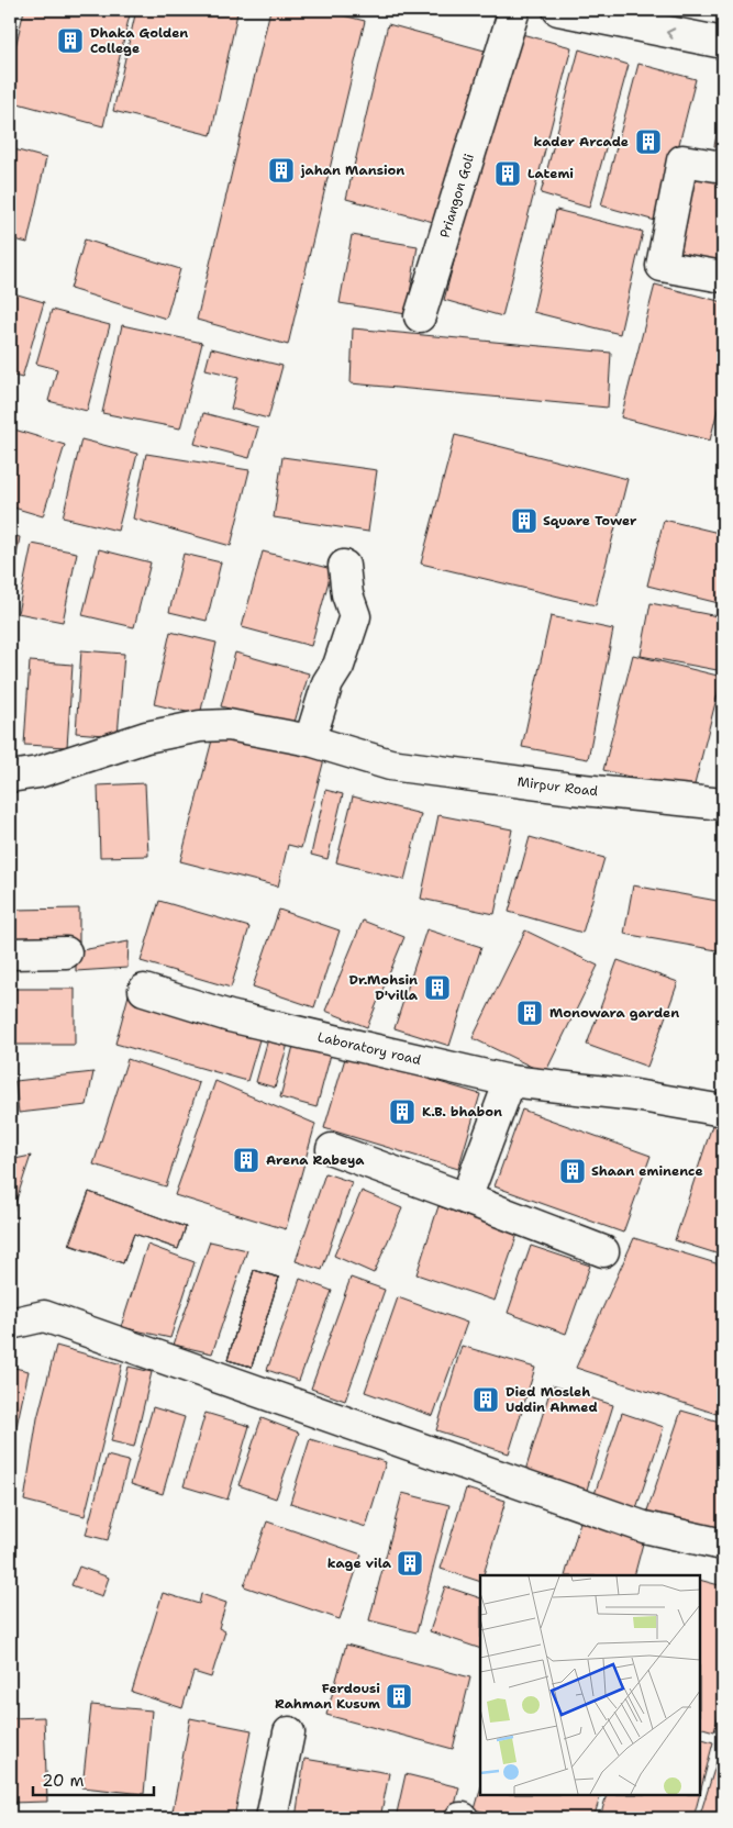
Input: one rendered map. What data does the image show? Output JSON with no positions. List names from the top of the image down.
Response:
{
  "streets": {
    "main road": ["Priangon Goli", "Mirpur Road", "Laboratory road"]
  },
  "places": {
    "building": [
      "Dhaka Golden College",
      "kader Arcade",
      "jahan Mansion",
      "Latemi",
      "Square Tower",
      "Dr.Mohsin D'villa",
      "Monowara garden",
      "K.B. bhabon",
      "Arena Rabeya",
      "Shaan eminence",
      "Died Mosleh Uddin Ahmed",
      "kage vila",
      "Ferdousi Rahman Kusum"
    ]
  },
  "scale_bar": "20 m"
}
